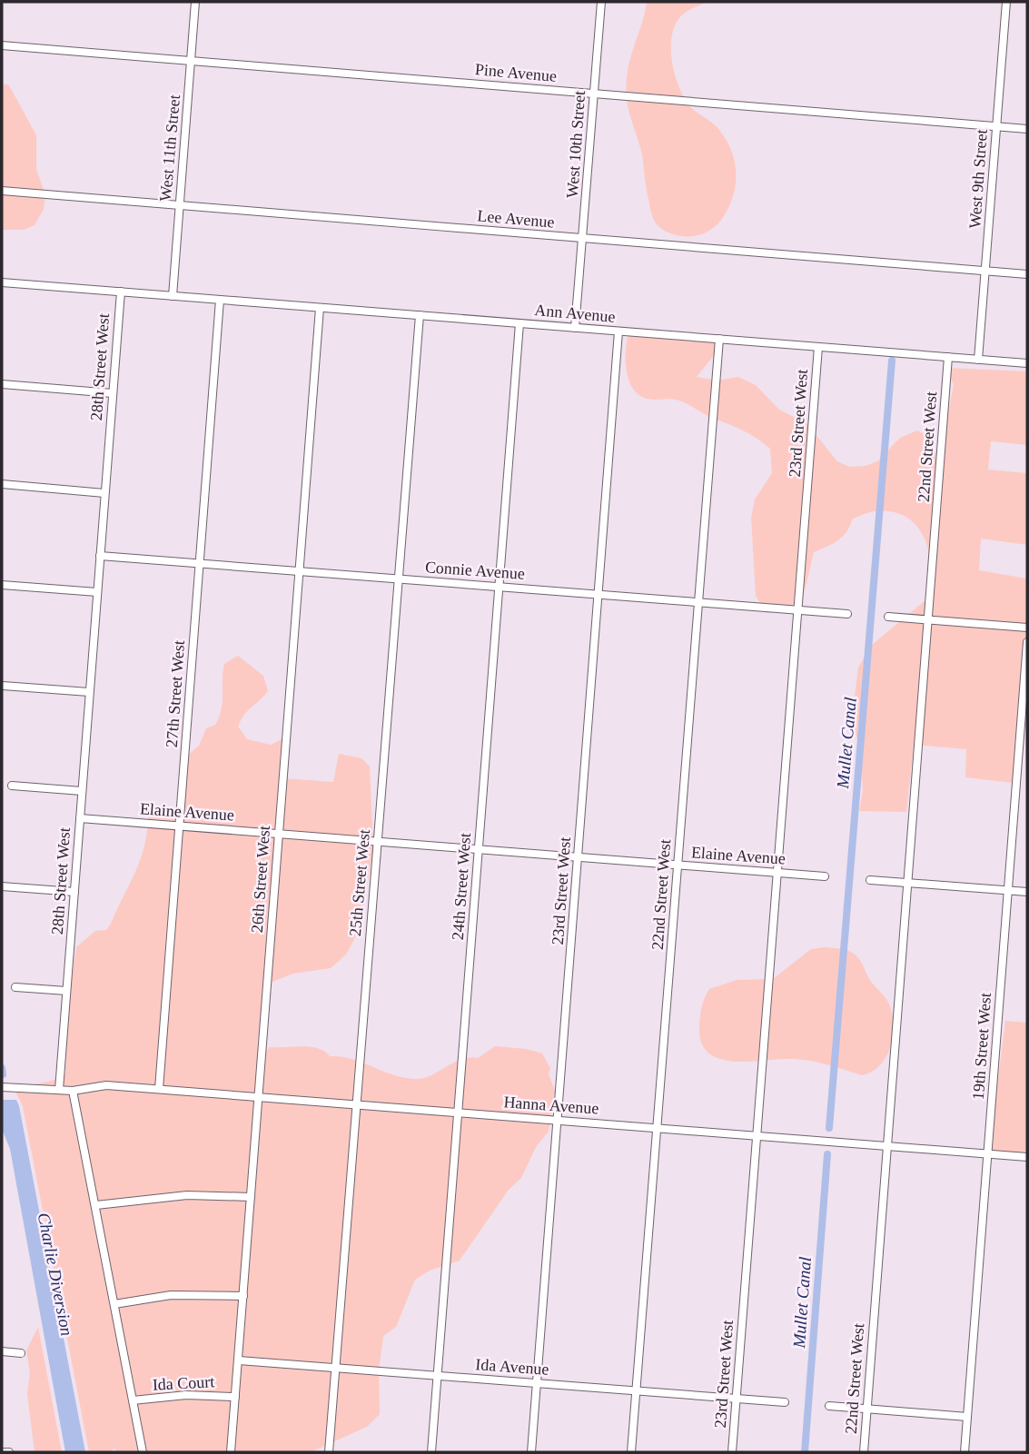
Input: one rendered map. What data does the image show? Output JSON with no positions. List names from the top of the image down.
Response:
{
  "streets": {
    "street": [
      "Pine Avenue",
      "West 10th Street",
      "West 11th Street",
      "West 9th Street",
      "Lee Avenue",
      "Ann Avenue",
      "28th Street West",
      "23rd Street West",
      "22nd Street West",
      "Connie Avenue",
      "27th Street West",
      "Elaine Avenue",
      "26th Street West",
      "25th Street West",
      "24th Street West",
      "19th Street West",
      "Hanna Avenue",
      "Ida Avenue",
      "Ida Court"
    ]
  },
  "crossings": [
    ["Pine Avenue", "West 10th Street"],
    ["Pine Avenue", "West 11th Street"],
    ["Pine Avenue", "West 9th Street"],
    ["West 10th Street", "Lee Avenue"],
    ["West 10th Street", "Ann Avenue"],
    ["West 11th Street", "Lee Avenue"],
    ["West 11th Street", "Ann Avenue"],
    ["West 9th Street", "Lee Avenue"],
    ["West 9th Street", "Ann Avenue"],
    ["Ann Avenue", "28th Street West"],
    ["Ann Avenue", "23rd Street West"],
    ["Ann Avenue", "22nd Street West"],
    ["Ann Avenue", "27th Street West"],
    ["Ann Avenue", "26th Street West"],
    ["Ann Avenue", "25th Street West"],
    ["Ann Avenue", "24th Street West"],
    ["28th Street West", "Connie Avenue"],
    ["28th Street West", "Elaine Avenue"],
    ["23rd Street West", "Connie Avenue"],
    ["23rd Street West", "Elaine Avenue"],
    ["23rd Street West", "Hanna Avenue"],
    ["23rd Street West", "Ida Avenue"],
    ["22nd Street West", "Connie Avenue"],
    ["22nd Street West", "Elaine Avenue"],
    ["22nd Street West", "Hanna Avenue"],
    ["22nd Street West", "Ida Avenue"],
    ["Connie Avenue", "27th Street West"],
    ["Connie Avenue", "26th Street West"],
    ["Connie Avenue", "25th Street West"],
    ["Connie Avenue", "24th Street West"],
    ["27th Street West", "Elaine Avenue"],
    ["27th Street West", "Hanna Avenue"],
    ["Elaine Avenue", "26th Street West"],
    ["Elaine Avenue", "25th Street West"],
    ["Elaine Avenue", "24th Street West"],
    ["26th Street West", "Hanna Avenue"],
    ["26th Street West", "Ida Avenue"],
    ["26th Street West", "Ida Court"],
    ["25th Street West", "Hanna Avenue"],
    ["25th Street West", "Ida Avenue"],
    ["24th Street West", "Hanna Avenue"],
    ["24th Street West", "Ida Avenue"],
    ["19th Street West", "Hanna Avenue"]
  ],
  "water": ["Mullet Canal", "Charlie Diversion"]
}
